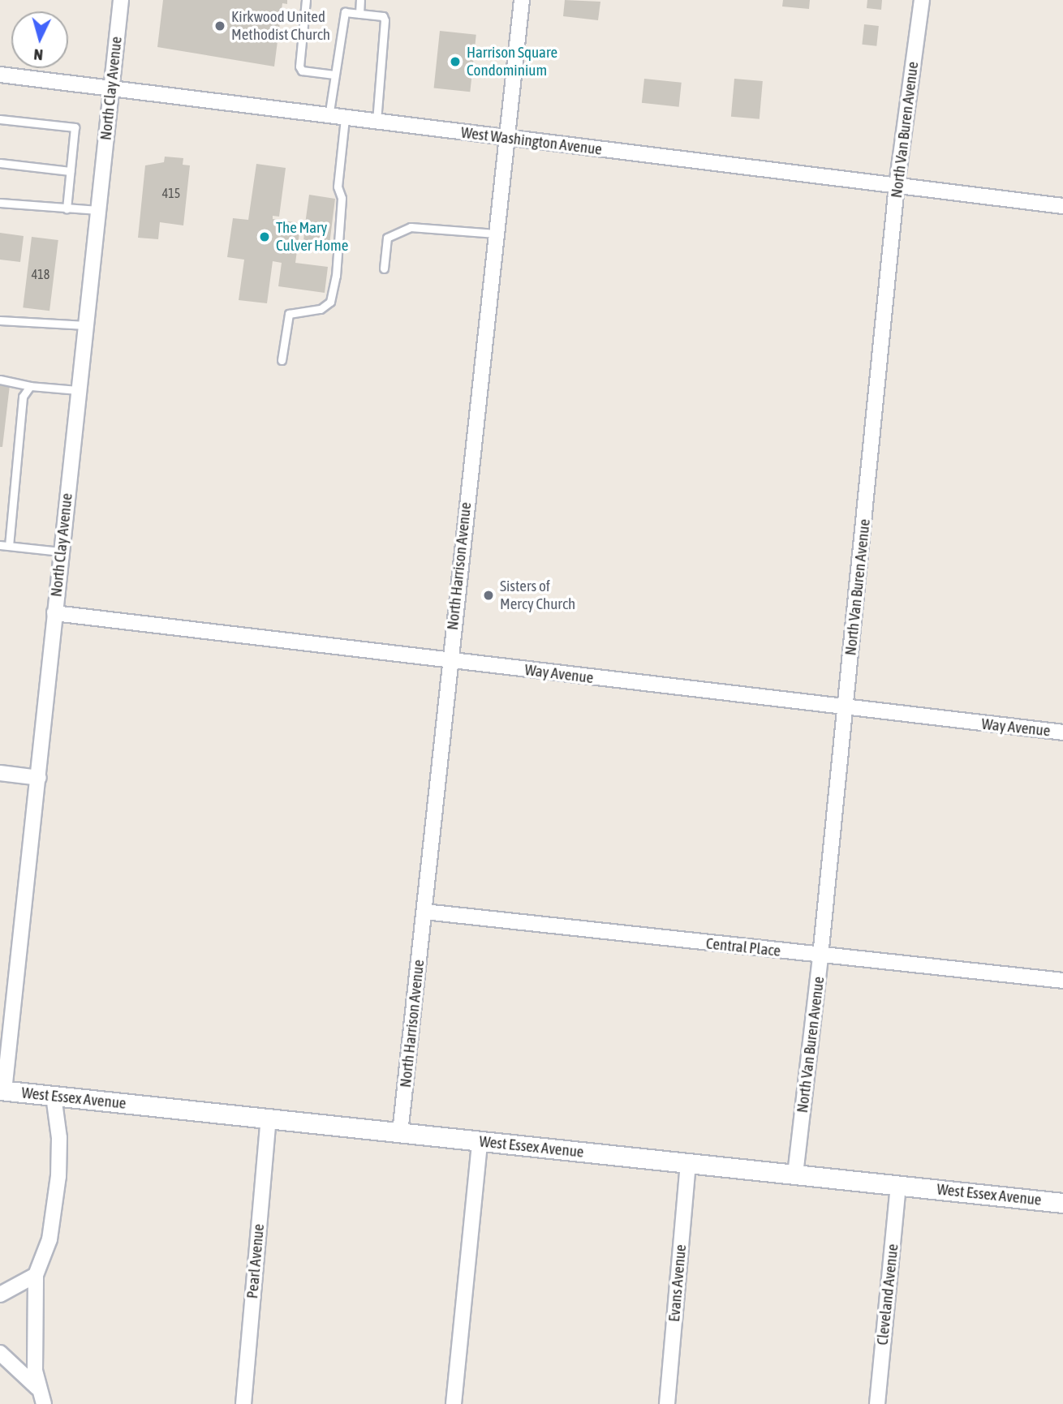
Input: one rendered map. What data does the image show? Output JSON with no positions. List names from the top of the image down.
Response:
{
  "streets": {
    "street": [
      "North Clay Avenue",
      "North Van Buren Avenue",
      "West Washington Avenue",
      "North Harrison Avenue",
      "Way Avenue",
      "Central Place",
      "West Essex Avenue",
      "Pearl Avenue",
      "Evans Avenue",
      "Cleveland Avenue"
    ]
  },
  "crossings": [
    ["North Clay Avenue", "West Washington Avenue"],
    ["North Clay Avenue", "Way Avenue"],
    ["North Clay Avenue", "West Essex Avenue"],
    ["North Van Buren Avenue", "West Washington Avenue"],
    ["North Van Buren Avenue", "Way Avenue"],
    ["North Van Buren Avenue", "Central Place"],
    ["North Van Buren Avenue", "West Essex Avenue"],
    ["West Washington Avenue", "North Harrison Avenue"],
    ["North Harrison Avenue", "Way Avenue"],
    ["North Harrison Avenue", "Central Place"],
    ["North Harrison Avenue", "West Essex Avenue"],
    ["West Essex Avenue", "Pearl Avenue"],
    ["West Essex Avenue", "Evans Avenue"],
    ["West Essex Avenue", "Cleveland Avenue"]
  ],
  "places": [
    "Kirkwood United Methodist Church",
    "Harrison Square Condominium",
    "The Mary Culver Home",
    "Sisters of Mercy Church"
  ],
  "house_numbers": ["415", "418"],
  "north": "bottom"
}
